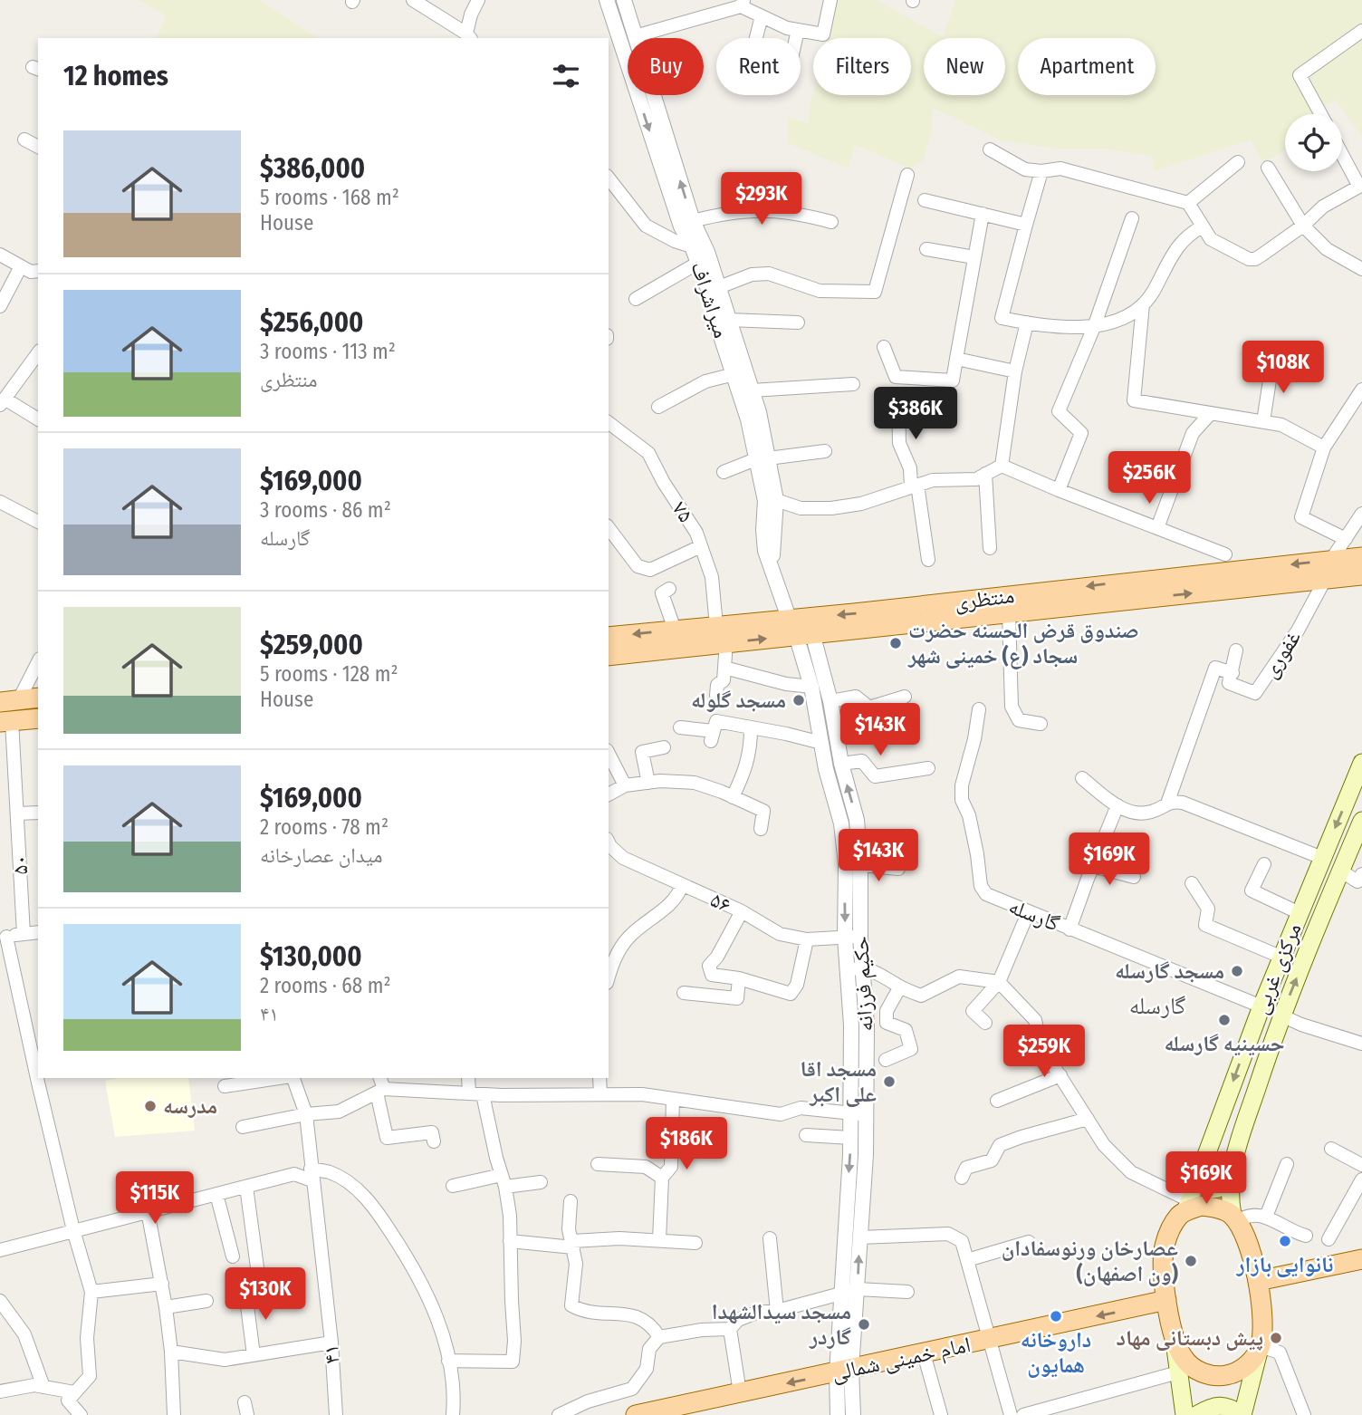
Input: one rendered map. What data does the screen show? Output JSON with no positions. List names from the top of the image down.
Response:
{
  "streets": {
    "main road": ["منتظری", "مرکزی غربی", "امام خمینی شمالی"],
    "street": [
      "میراشراف",
      "۷۵",
      "غفوری",
      "۵۰",
      "۵۶",
      "گارسله",
      "حکیم فرزانه",
      "۴۱"
    ]
  },
  "crossings": [
    ["میراشراف", "منتظری"],
    ["میراشراف", "حکیم فرزانه"],
    ["۷۵", "منتظری"],
    ["منتظری", "غفوری"],
    ["منتظری", "حکیم فرزانه"],
    ["۵۶", "حکیم فرزانه"],
    ["گارسله", "مرکزی غربی"],
    ["مرکزی غربی", "امام خمینی شمالی"],
    ["حکیم فرزانه", "امام خمینی شمالی"]
  ],
  "one_way": ["امام خمینی شمالی"],
  "districts": ["گارسله"],
  "places": [
    "صندوق قرض الحسنه حضرت سجاد (ع) خمینی شهر",
    "مسجد گلوله",
    "مسجد گارسله",
    "حسینیه گارسله",
    "مسجد اقا علی اکبر",
    "مدرسه",
    "نانوایی بازار",
    "عصارخان ورنوسفادان (ون اصفهان)",
    "داروخانه همایون",
    "مسجد سیدالشهدا گاردر",
    "پیش دبستانی مهاد"
  ],
  "page": {
    "chip": [
      "Buy",
      "Rent",
      "Filters",
      "New",
      "Apartment"
    ],
    "heading": "12 homes",
    "list": [
      {
        "name": "$386,000",
        "note": "5 rooms · 168 m² · House"
      },
      {
        "name": "$256,000",
        "note": "3 rooms · 113 m² · منتظری"
      },
      {
        "name": "$169,000",
        "note": "3 rooms · 86 m² · گارسله"
      },
      {
        "name": "$259,000",
        "note": "5 rooms · 128 m² · House"
      },
      {
        "name": "$169,000",
        "note": "2 rooms · 78 m² · میدان عصارخانه"
      },
      {
        "name": "$130,000",
        "note": "2 rooms · 68 m² · ۴۱"
      }
    ],
    "price": [
      "$293K",
      "$108K",
      "$386K",
      "$256K",
      "$143K",
      "$143K",
      "$169K",
      "$259K",
      "$186K",
      "$169K",
      "$115K",
      "$130K"
    ]
  }
}
